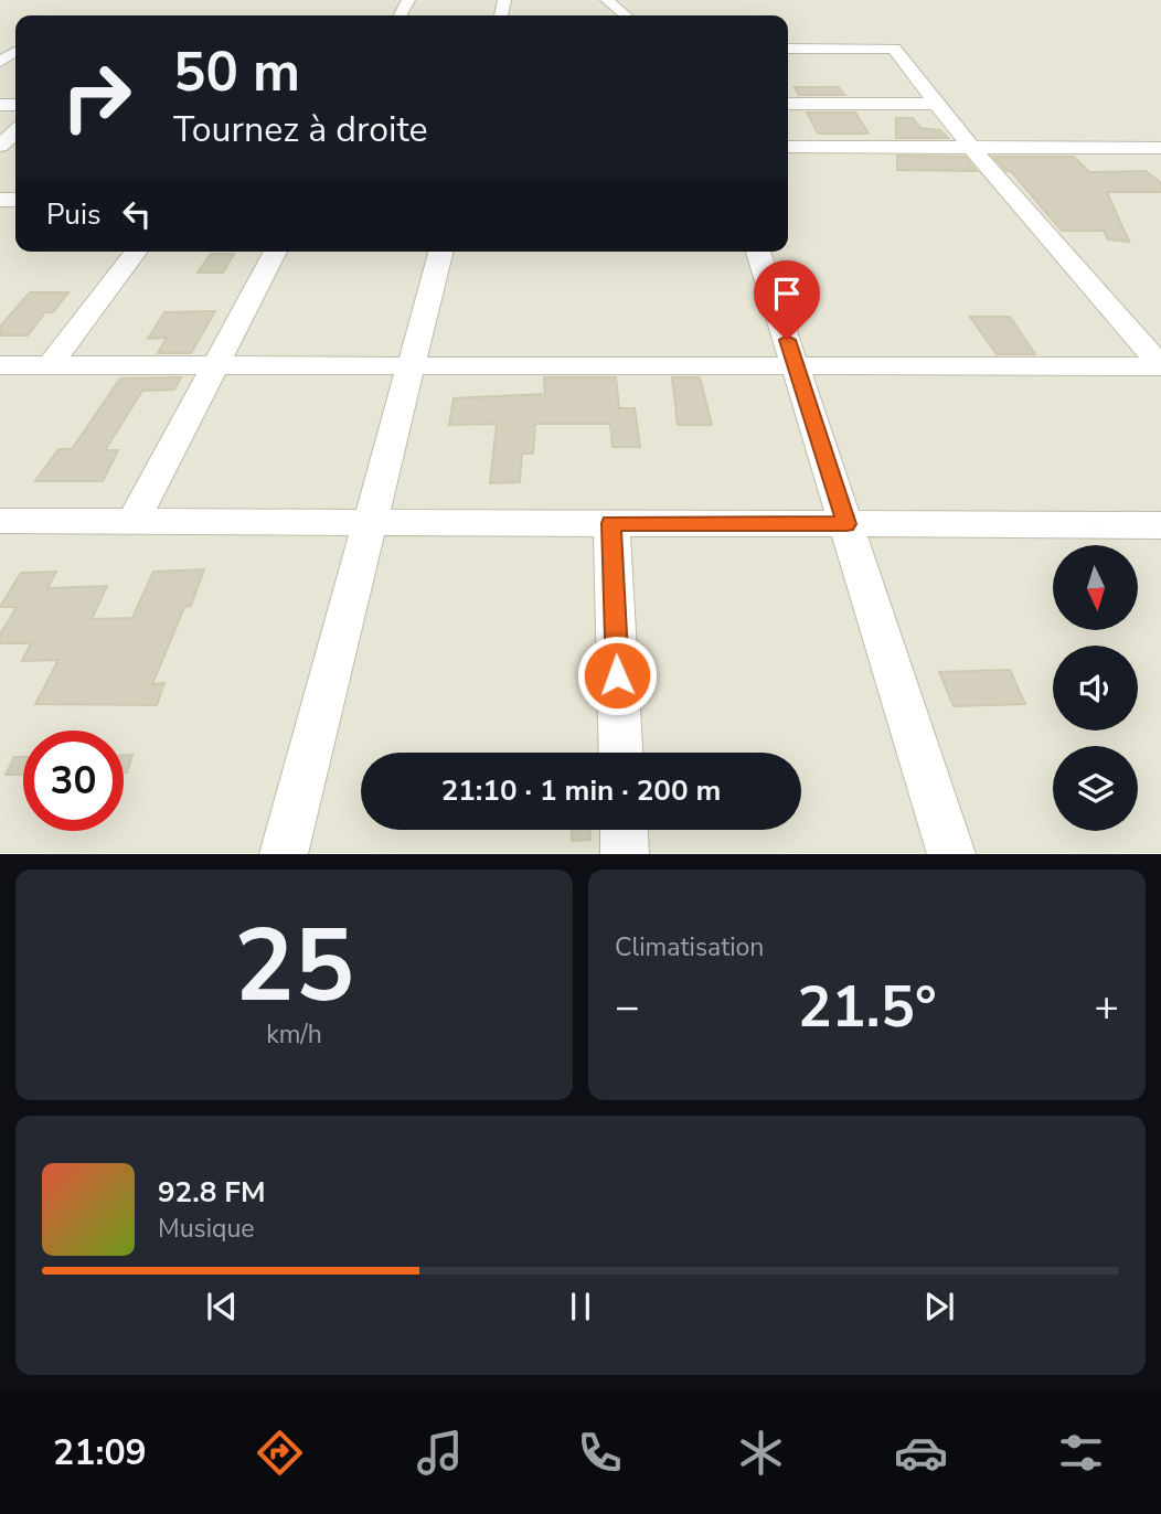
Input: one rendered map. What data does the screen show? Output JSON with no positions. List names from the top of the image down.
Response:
{
  "north": "bottom",
  "page": {
    "turn": ["50 m", "Tournez à droite"],
    "then": "Puis",
    "limit": "30",
    "trip": "21:10 · 1 min · 200 m",
    "tile": [
      ["25", "km/h"],
      "Climatisation"
    ],
    "heat": ["−", "21.5°", "+"],
    "song": ["92.8 FM", "Musique"],
    "tabs": "21:09"
  }
}
